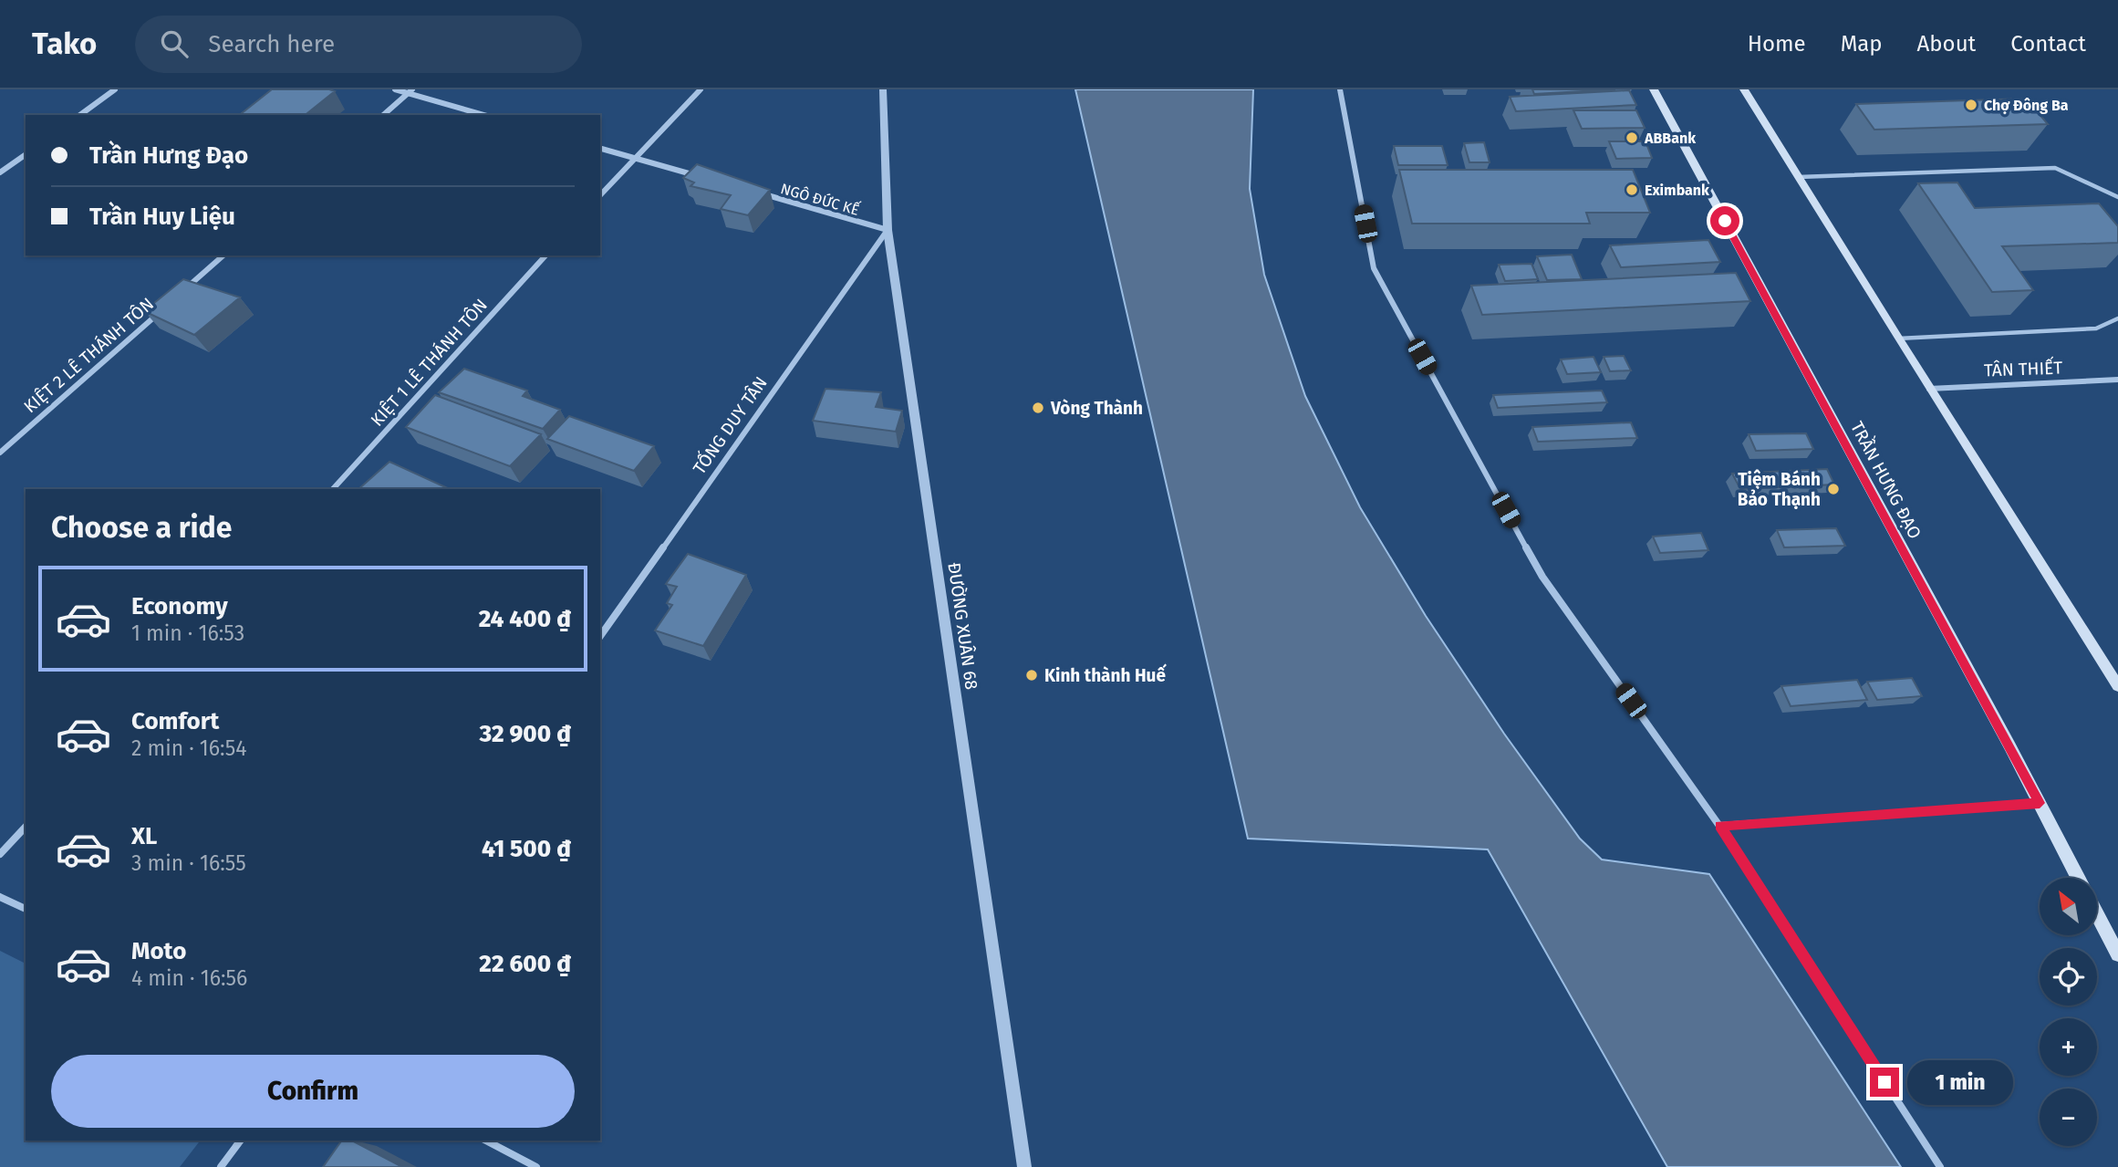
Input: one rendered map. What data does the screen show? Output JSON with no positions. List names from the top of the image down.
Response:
{
  "streets": {
    "main road": ["TRẦN HƯNG ĐẠO"],
    "street": [
      "NGÔ ĐỨC KẾ",
      "KIỆT 2 LÊ THÁNH TÔN",
      "KIỆT 1 LÊ THÁNH TÔN",
      "TÂN THIẾT",
      "TỐNG DUY TÂN",
      "ĐƯỜNG XUÂN 68"
    ]
  },
  "crossings": [
    ["NGÔ ĐỨC KẾ", "TỐNG DUY TÂN"],
    ["NGÔ ĐỨC KẾ", "ĐƯỜNG XUÂN 68"],
    ["TỐNG DUY TÂN", "ĐƯỜNG XUÂN 68"]
  ],
  "places": [
    "Chợ Đông Ba",
    "ABBank",
    "Eximbank",
    "Vòng Thành",
    "Tiệm Bánh Bảo Thạnh",
    "Kinh thành Huế"
  ],
  "north": "top left",
  "page": {
    "header": "Tako",
    "search": "Search here",
    "nav": [
      "Home",
      "Map",
      "About",
      "Contact"
    ],
    "banner": ["Trần Hưng Đạo", "Trần Huy Liệu"],
    "heading": "Choose a ride",
    "list": [
      {
        "name": "Economy",
        "note": "1 min · 16:53",
        "value": "24 400 ₫"
      },
      {
        "name": "Comfort",
        "note": "2 min · 16:54",
        "value": "32 900 ₫"
      },
      {
        "name": "XL",
        "note": "3 min · 16:55",
        "value": "41 500 ₫"
      },
      {
        "name": "Moto",
        "note": "4 min · 16:56",
        "value": "22 600 ₫"
      }
    ],
    "map_buttons": ["+", "−"],
    "buttons": "Confirm",
    "bubble": "1 min"
  }
}
